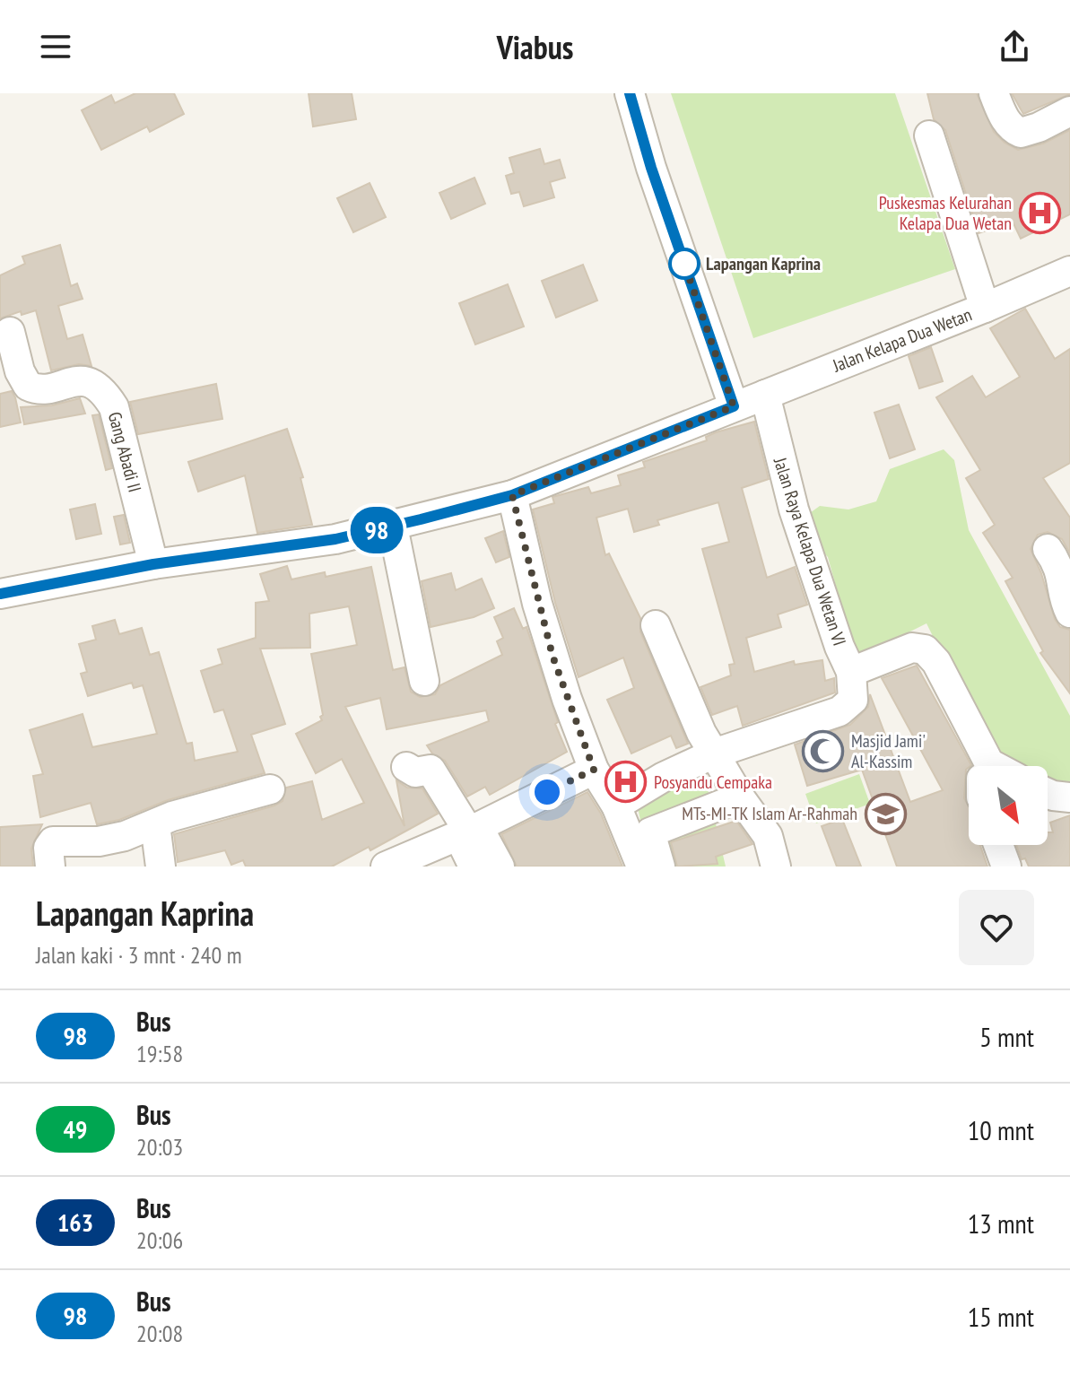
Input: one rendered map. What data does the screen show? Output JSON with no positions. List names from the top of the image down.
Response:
{
  "streets": {
    "street": ["Jalan Kelapa Dua Wetan", "Gang Abadi II", "Jalan Raya Kelapa Dua Wetan VI"]
  },
  "crossings": [
    ["Jalan Kelapa Dua Wetan", "Gang Abadi II"],
    ["Jalan Kelapa Dua Wetan", "Jalan Raya Kelapa Dua Wetan VI"]
  ],
  "places": {
    "hospital": ["Puskesmas Kelurahan Kelapa Dua Wetan", "Posyandu Cempaka"],
    "other": ["Lapangan Kaprina"],
    "mosque": ["Masjid Jami' Al-Kassim"],
    "school or university": ["MTs-MI-TK Islam Ar-Rahmah"]
  },
  "lines": ["bus line 98"],
  "north": "bottom right",
  "page": {
    "header": "Viabus",
    "on_map": "98",
    "heading": ["Lapangan Kaprina", "Jalan kaki · 3 mnt · 240 m"],
    "list": [
      {
        "mark": "98",
        "name": "Bus",
        "note": "19:58",
        "value": "5 mnt"
      },
      {
        "mark": "49",
        "name": "Bus",
        "note": "20:03",
        "value": "10 mnt"
      },
      {
        "mark": "163",
        "name": "Bus",
        "note": "20:06",
        "value": "13 mnt"
      },
      {
        "mark": "98",
        "name": "Bus",
        "note": "20:08",
        "value": "15 mnt"
      }
    ]
  }
}
